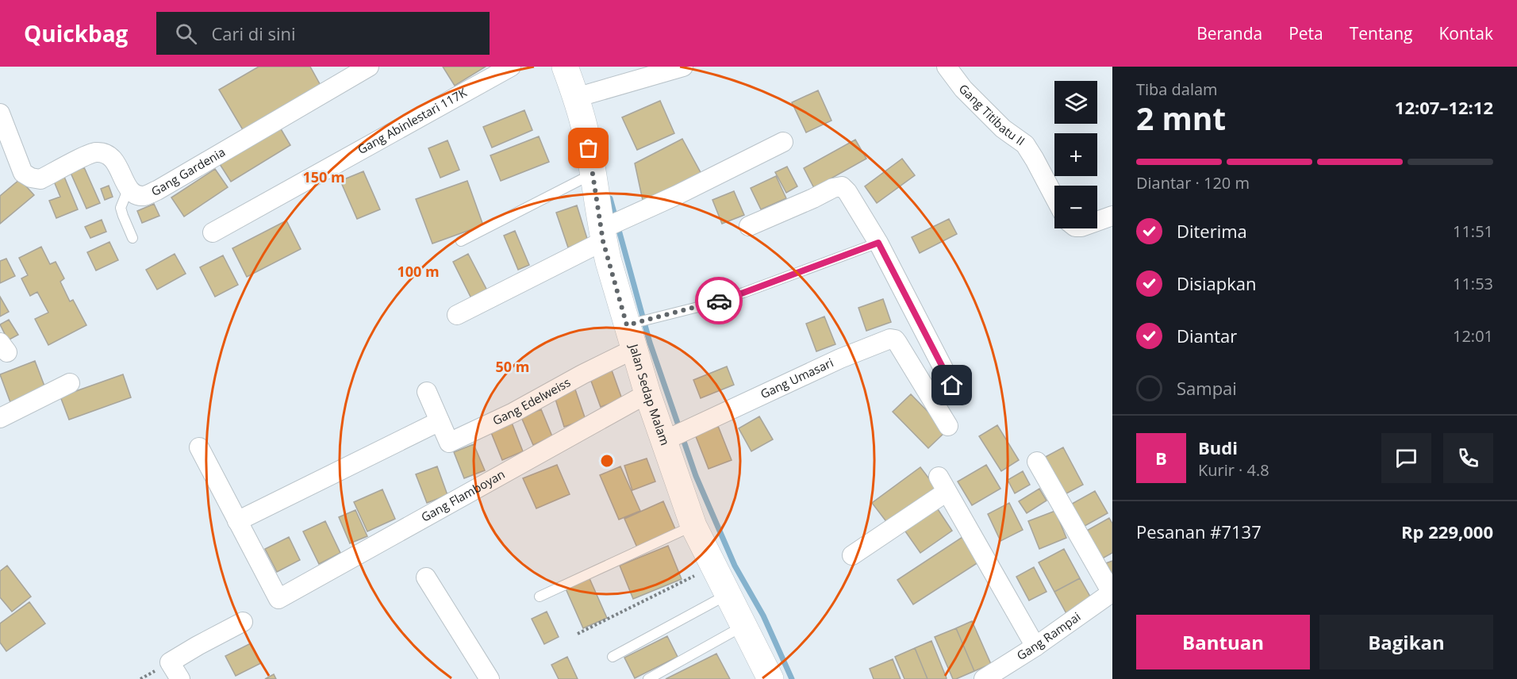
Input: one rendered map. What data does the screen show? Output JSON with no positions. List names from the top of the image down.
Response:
{
  "streets": {
    "street": [
      "Gang Titibatu II",
      "Gang Abinlestari 117K",
      "Gang Gardenia",
      "Gang Umasari",
      "Jalan Sedap Malam",
      "Gang Edelweiss",
      "Gang Flamboyan",
      "Gang Rampai"
    ]
  },
  "crossings": [
    ["Gang Umasari", "Jalan Sedap Malam"],
    ["Jalan Sedap Malam", "Gang Edelweiss"],
    ["Jalan Sedap Malam", "Gang Flamboyan"]
  ],
  "page": {
    "header": "Quickbag",
    "search": "Cari di sini",
    "nav": [
      "Beranda",
      "Peta",
      "Tentang",
      "Kontak"
    ],
    "heading": ["2 mnt", "Tiba dalam", "12:07–12:12"],
    "panel": [
      "Budi",
      "Kurir · 4.8",
      "Pesanan #7137",
      "Rp 229,000"
    ],
    "map_buttons": ["+", "−"],
    "bar": "Diantar · 120 m",
    "list": [
      ["Diterima", "11:51"],
      ["Disiapkan", "11:53"],
      ["Diantar", "12:01"],
      "Sampai"
    ],
    "round": "B",
    "buttons": ["Bantuan", "Bagikan"]
  },
  "rings": ["150 m", "100 m", "50 m"]
}
